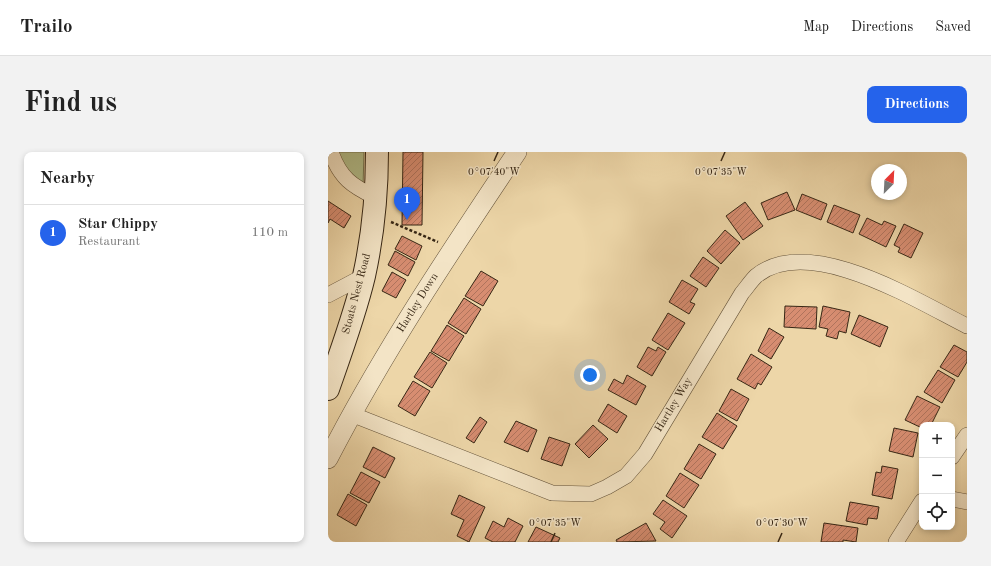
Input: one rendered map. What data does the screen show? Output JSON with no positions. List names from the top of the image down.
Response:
{
  "streets": {
    "main road": ["Stoats Nest Road"],
    "street": ["Hartley Down", "Hartley Way"]
  },
  "crossings": [
    ["Hartley Down", "Hartley Way"]
  ],
  "north": "top right",
  "page": {
    "header": "Trailo",
    "nav": ["Map", "Directions", "Saved"],
    "buttons": "Directions",
    "title": "Find us",
    "heading": "Nearby",
    "pins": "1",
    "list": [
      {
        "mark": "1",
        "name": "Star Chippy",
        "note": "Restaurant",
        "value": "110 m"
      }
    ],
    "map_buttons": ["+", "−"]
  },
  "coordinates": ["0°07'40\"W", "0°07'35\"W", "0°07'30\"W"]
}
